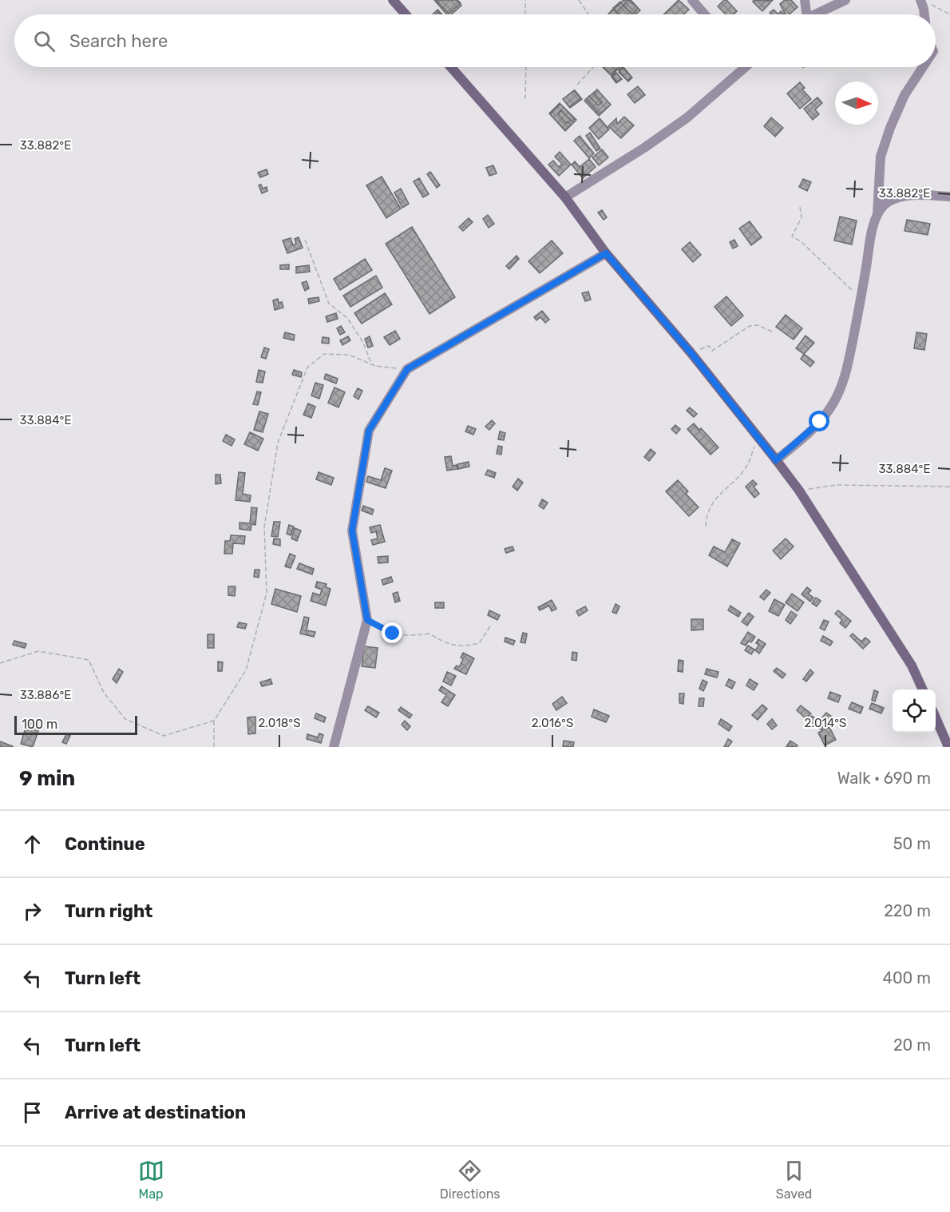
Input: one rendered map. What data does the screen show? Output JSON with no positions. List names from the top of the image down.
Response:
{
  "scale_bar": "100 m",
  "north": "right",
  "page": {
    "search": "Search here",
    "scale": "100 m",
    "heading": ["9 min", "Walk · 690 m"],
    "list": [
      ["Continue", "50 m"],
      ["Turn right", "220 m"],
      ["Turn left", "400 m"],
      ["Turn left", "20 m"],
      "Arrive at destination"
    ],
    "nav": ["Map", "Directions", "Saved"]
  },
  "coordinates": [
    "33.882°E",
    "33.884°E",
    "33.886°E",
    "2.018°S",
    "2.016°S",
    "2.014°S"
  ]
}
